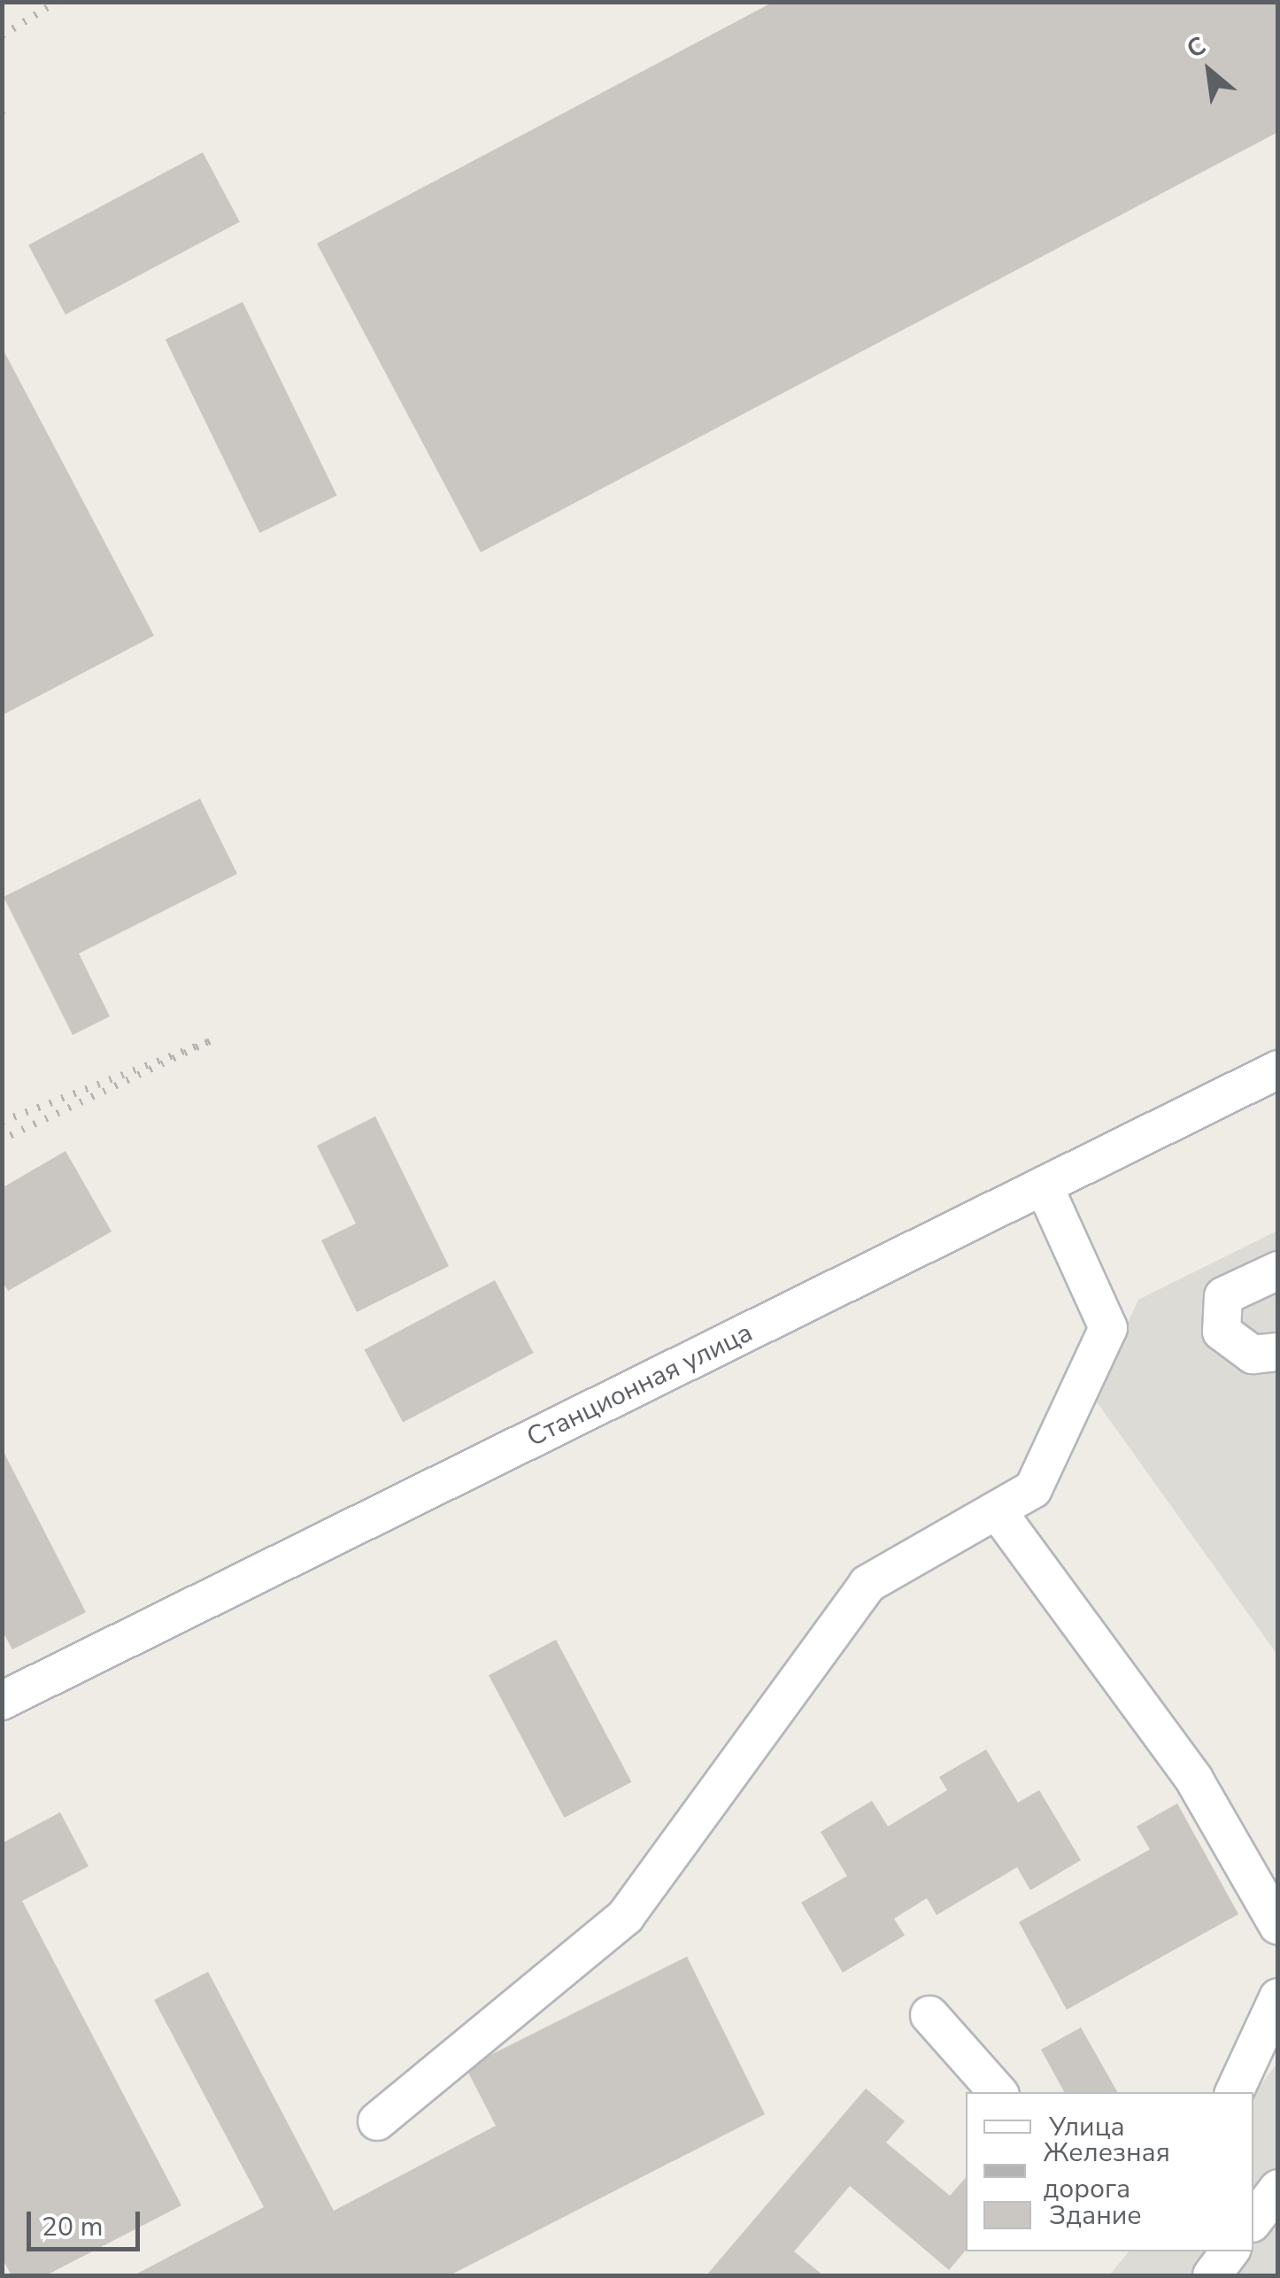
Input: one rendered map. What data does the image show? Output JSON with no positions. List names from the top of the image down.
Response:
{
  "streets": {
    "street": ["Станционная улица"]
  },
  "legend": ["Улица", "Железная дорога", "Здание"],
  "scale_bar": "20 m",
  "north": "top left"
}
